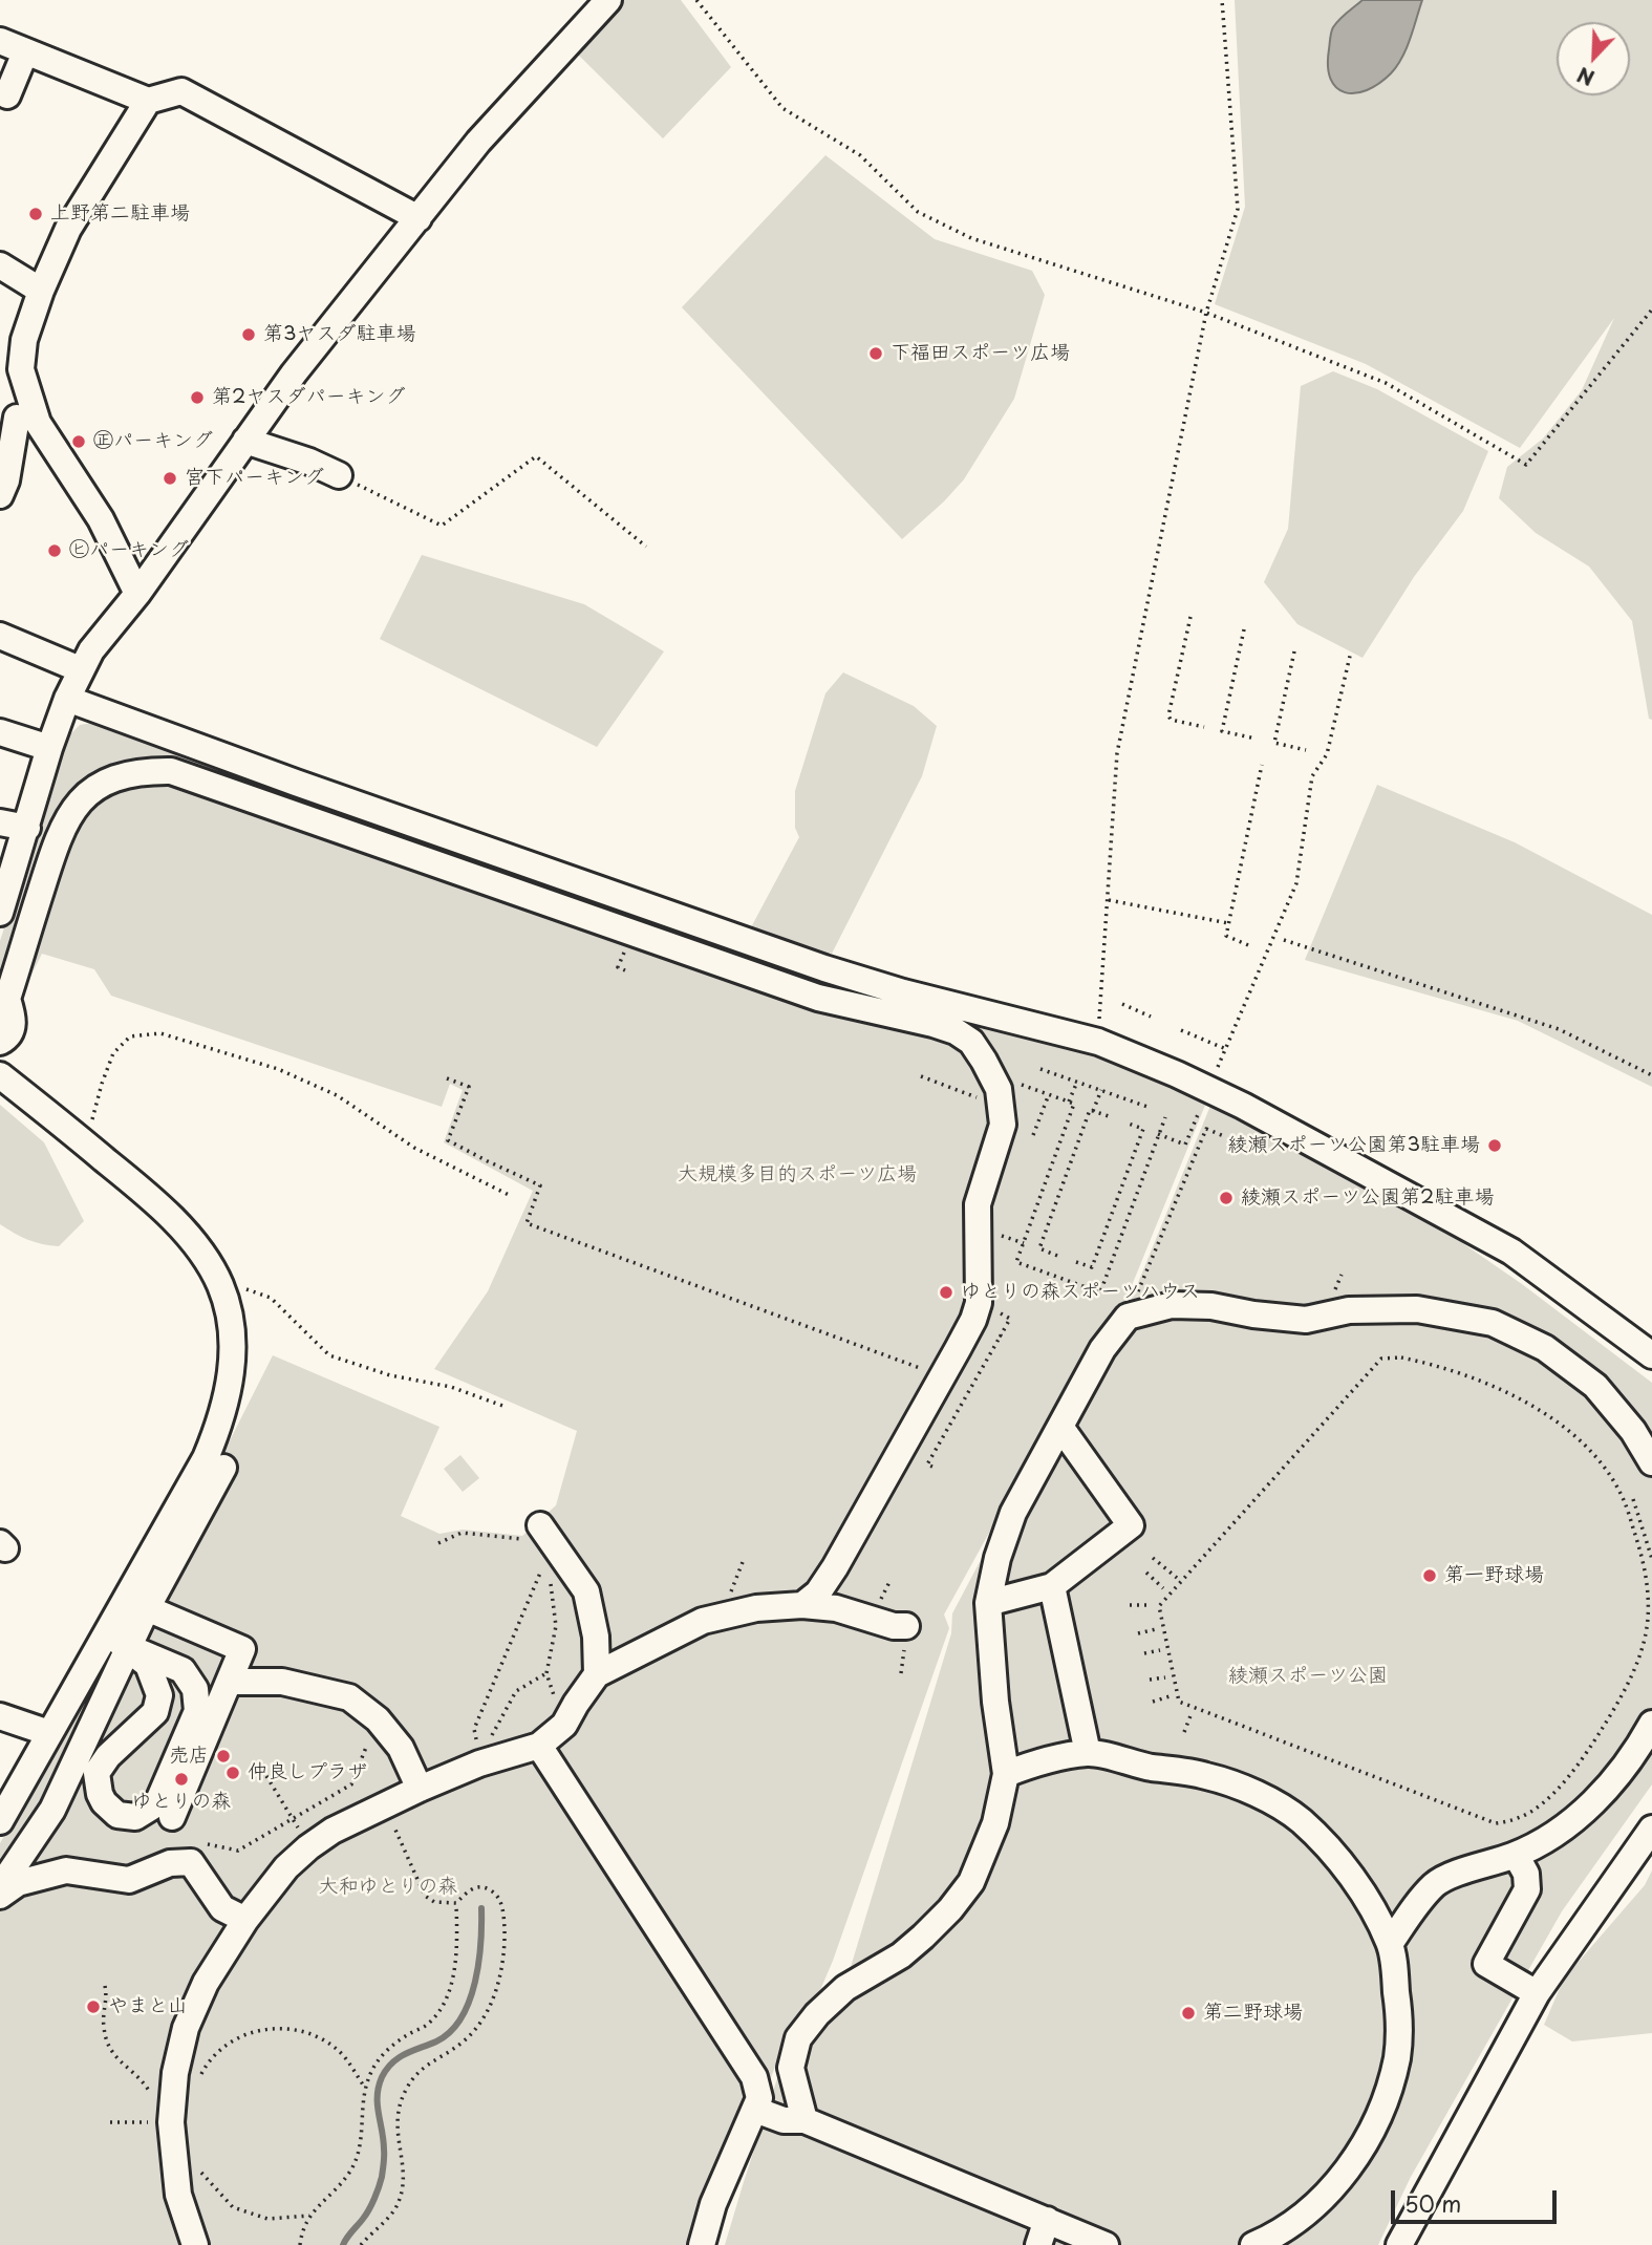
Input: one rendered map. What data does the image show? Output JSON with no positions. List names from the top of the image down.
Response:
{
  "parks": ["大規模多目的スポーツ広場", "綾瀬スポーツ公園", "大和ゆとりの森"],
  "places": [
    "上野第二駐車場",
    "第3ヤスダ駐車場",
    "下福田スポーツ広場",
    "第2ヤスダパーキング",
    "㊣パーキング",
    "宮下パーキング",
    "㋪パーキング",
    "綾瀬スポーツ公園第3駐車場",
    "綾瀬スポーツ公園第2駐車場",
    "ゆとりの森スポーツハウス",
    "第一野球場",
    "売店",
    "仲良しプラザ",
    "ゆとりの森",
    "やまと山",
    "第二野球場"
  ],
  "scale_bar": "50 m",
  "north": "bottom left"
}
